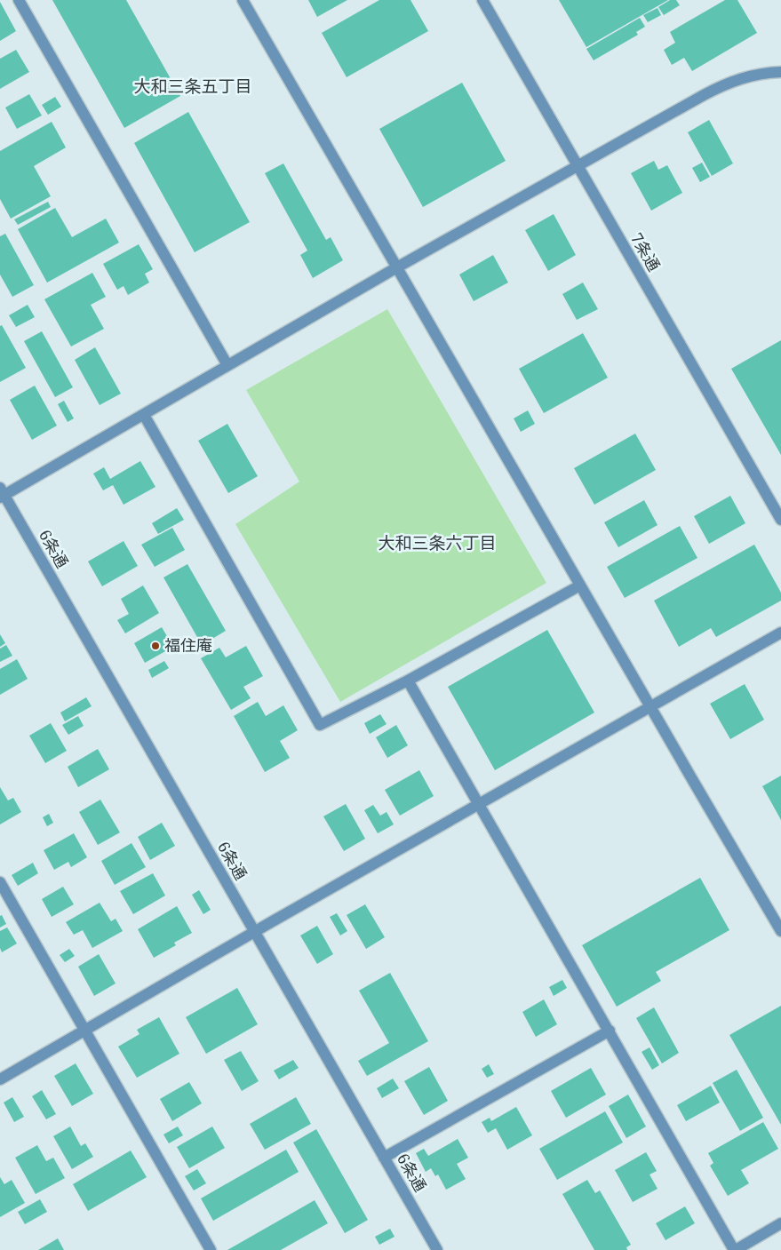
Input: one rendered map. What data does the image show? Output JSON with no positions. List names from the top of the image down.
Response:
{
  "streets": {
    "street": ["7条通", "6条通"]
  },
  "districts": ["大和三条五丁目", "大和三条六丁目"],
  "places": ["福住庵"]
}
